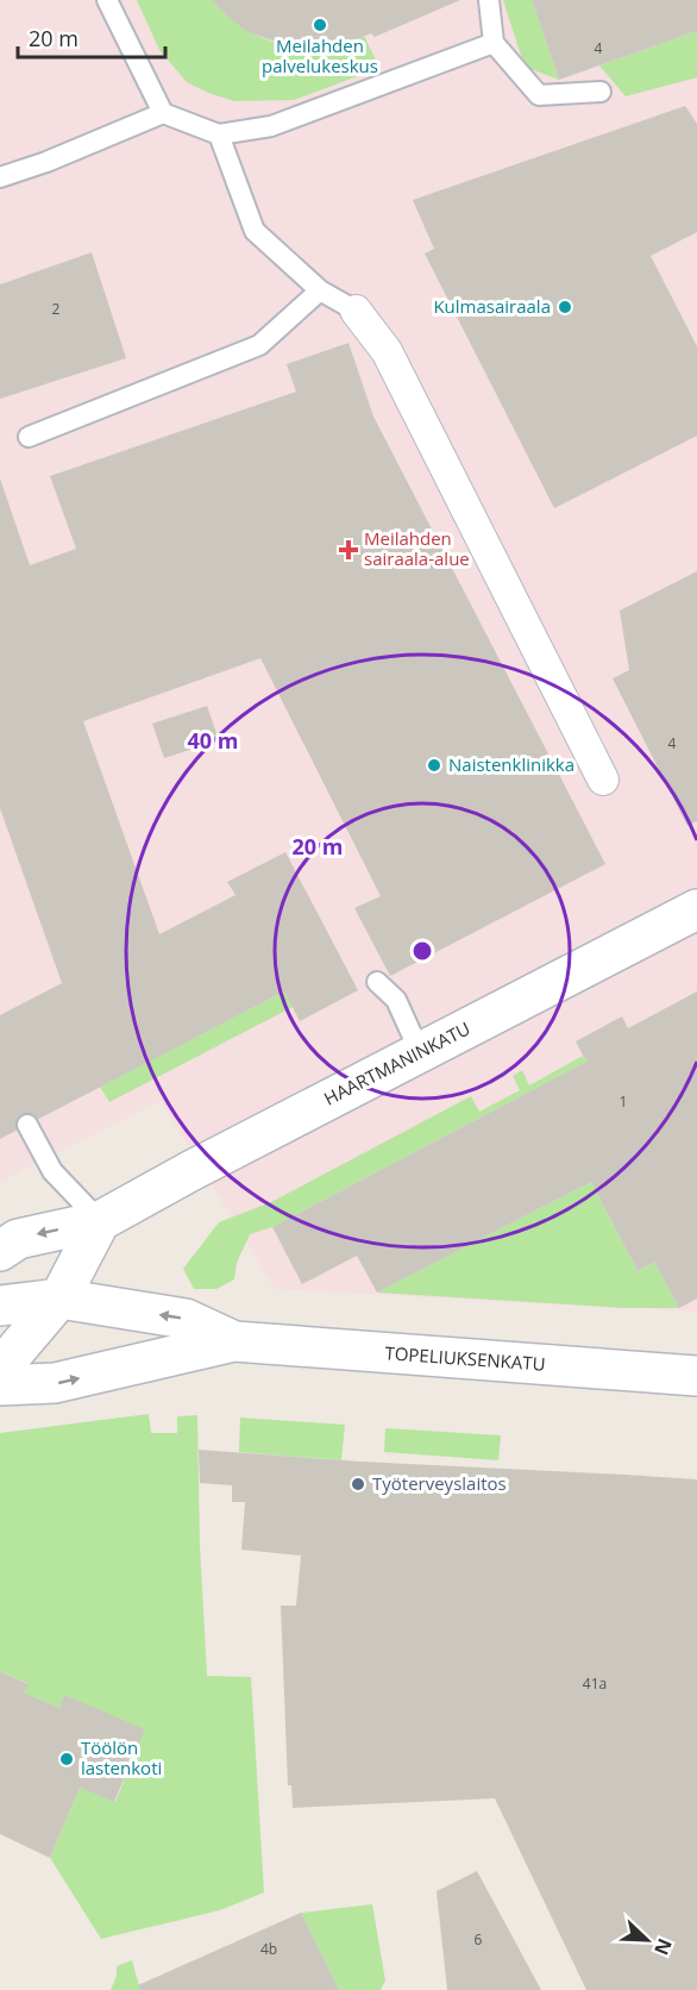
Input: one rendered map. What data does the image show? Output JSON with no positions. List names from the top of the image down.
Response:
{
  "streets": {
    "main road": ["HAARTMANINKATU", "TOPELIUKSENKATU"]
  },
  "places": {
    "other": [
      "Meilahden palvelukeskus",
      "Kulmasairaala",
      "Naistenklinikka",
      "Työterveyslaitos",
      "Töölön lastenkoti"
    ],
    "health": ["Meilahden sairaala-alue"]
  },
  "house_numbers": [
    "4",
    "2",
    "4",
    "1",
    "41a",
    "6",
    "4b"
  ],
  "scale_bar": "20 m",
  "north": "bottom right",
  "rings": ["40 m", "20 m"]
}
